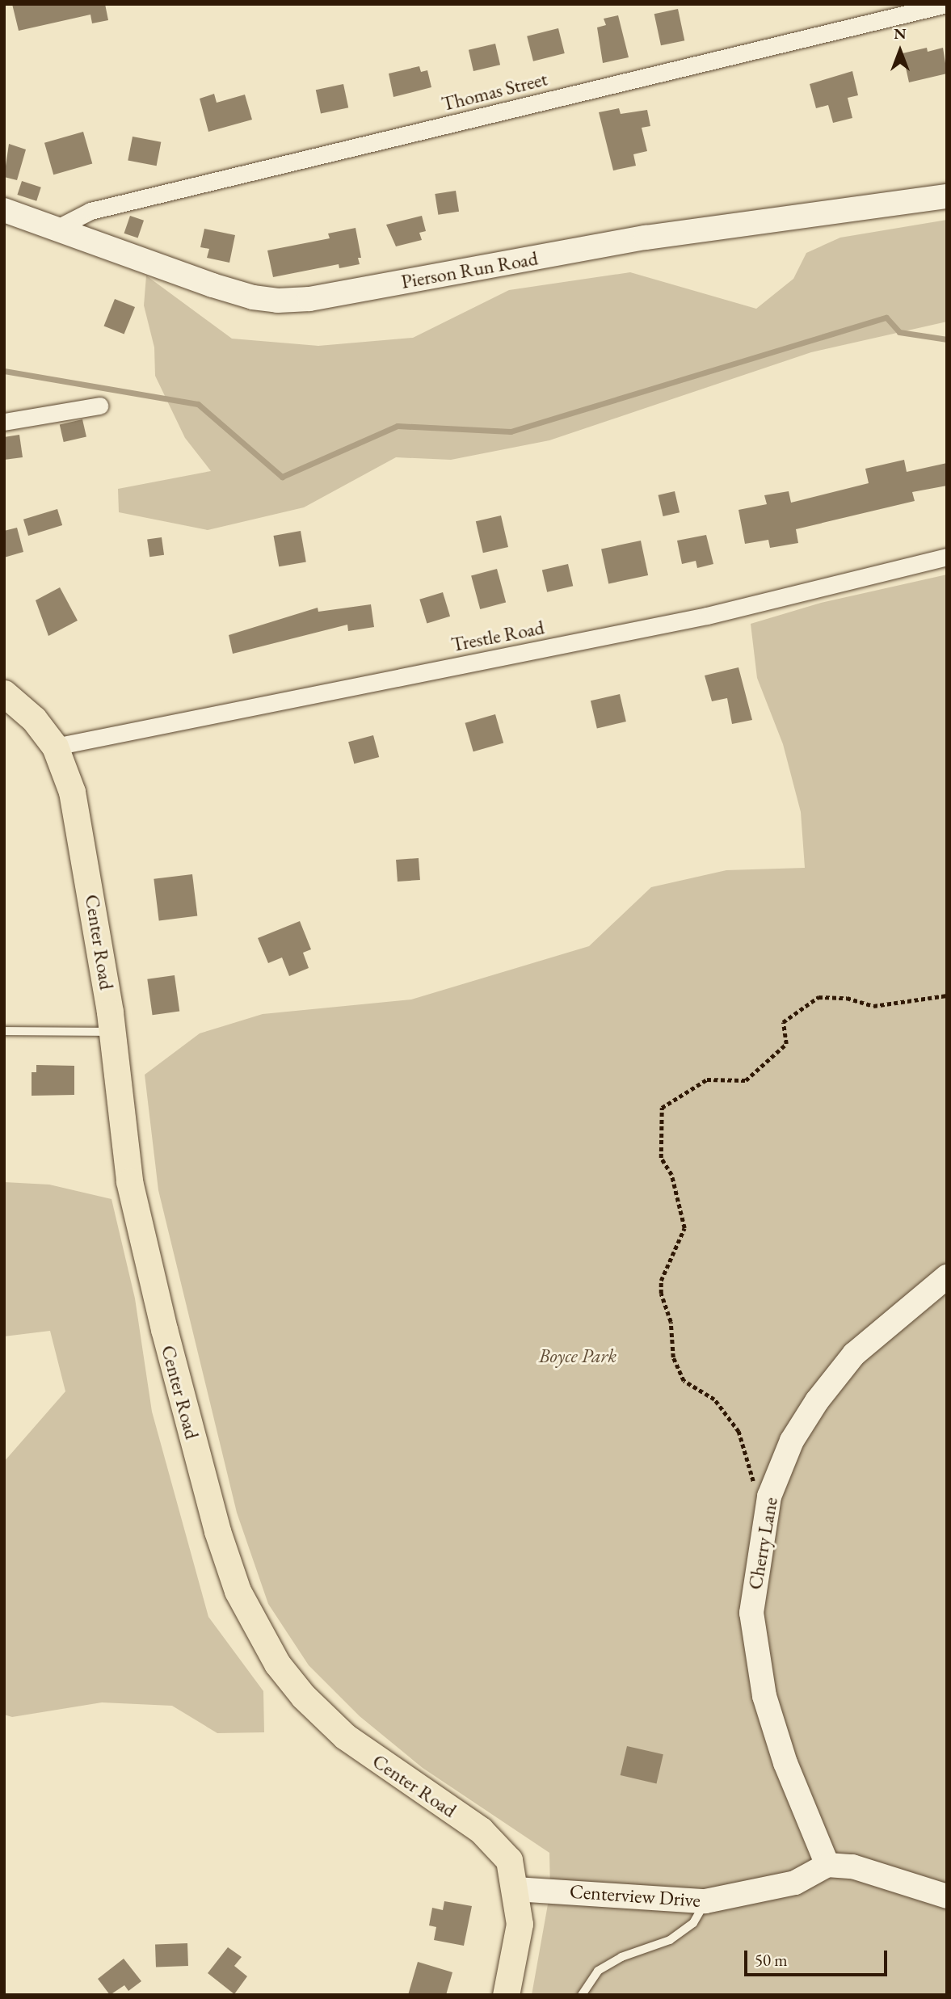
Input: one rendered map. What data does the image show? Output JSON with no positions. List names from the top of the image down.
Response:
{
  "streets": {
    "main road": ["Center Road"],
    "street": [
      "Thomas Street",
      "Pierson Run Road",
      "Trestle Road",
      "Cherry Lane",
      "Centerview Drive"
    ]
  },
  "crossings": [
    ["Thomas Street", "Pierson Run Road"],
    ["Trestle Road", "Center Road"],
    ["Center Road", "Centerview Drive"],
    ["Cherry Lane", "Centerview Drive"]
  ],
  "parks": ["Boyce Park"],
  "scale_bar": "50 m",
  "north": "top"
}
